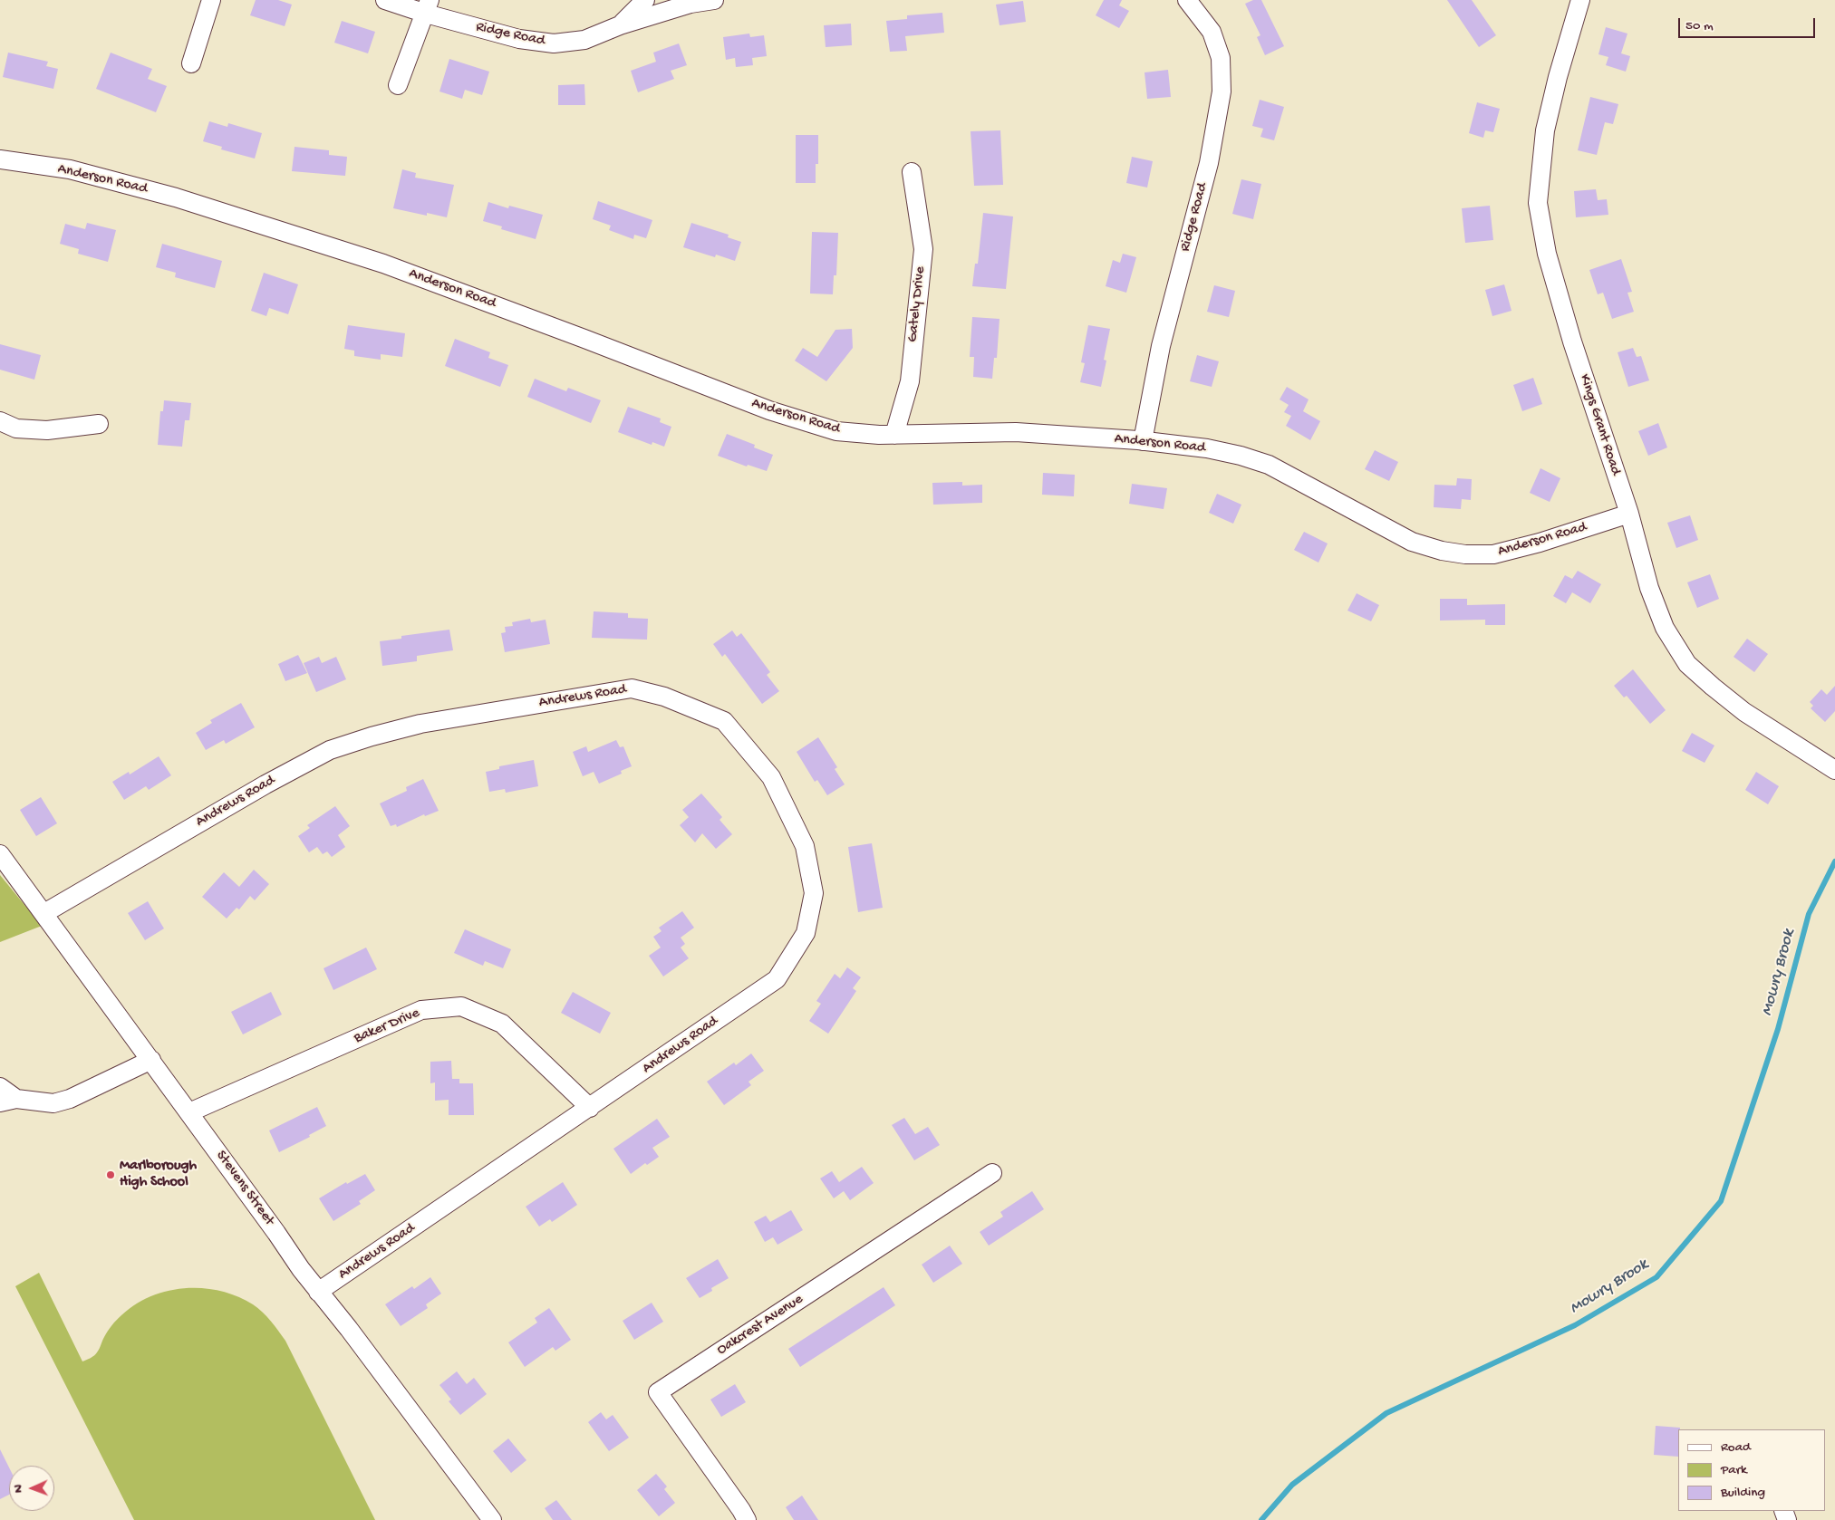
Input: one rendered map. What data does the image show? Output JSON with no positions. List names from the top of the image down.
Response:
{
  "streets": {
    "street": [
      "Ridge Road",
      "Anderson Road",
      "Gately Drive",
      "Kings Grant Road",
      "Andrews Road",
      "Baker Drive",
      "Stevens Street",
      "Oakcrest Avenue"
    ]
  },
  "crossings": [
    ["Ridge Road", "Anderson Road"],
    ["Anderson Road", "Gately Drive"],
    ["Anderson Road", "Kings Grant Road"],
    ["Andrews Road", "Baker Drive"],
    ["Andrews Road", "Stevens Street"],
    ["Baker Drive", "Stevens Street"]
  ],
  "water": ["Mowry Brook"],
  "places": ["Marlborough High School"],
  "legend": ["Road", "Park", "Building"],
  "scale_bar": "50 m",
  "north": "left"
}
